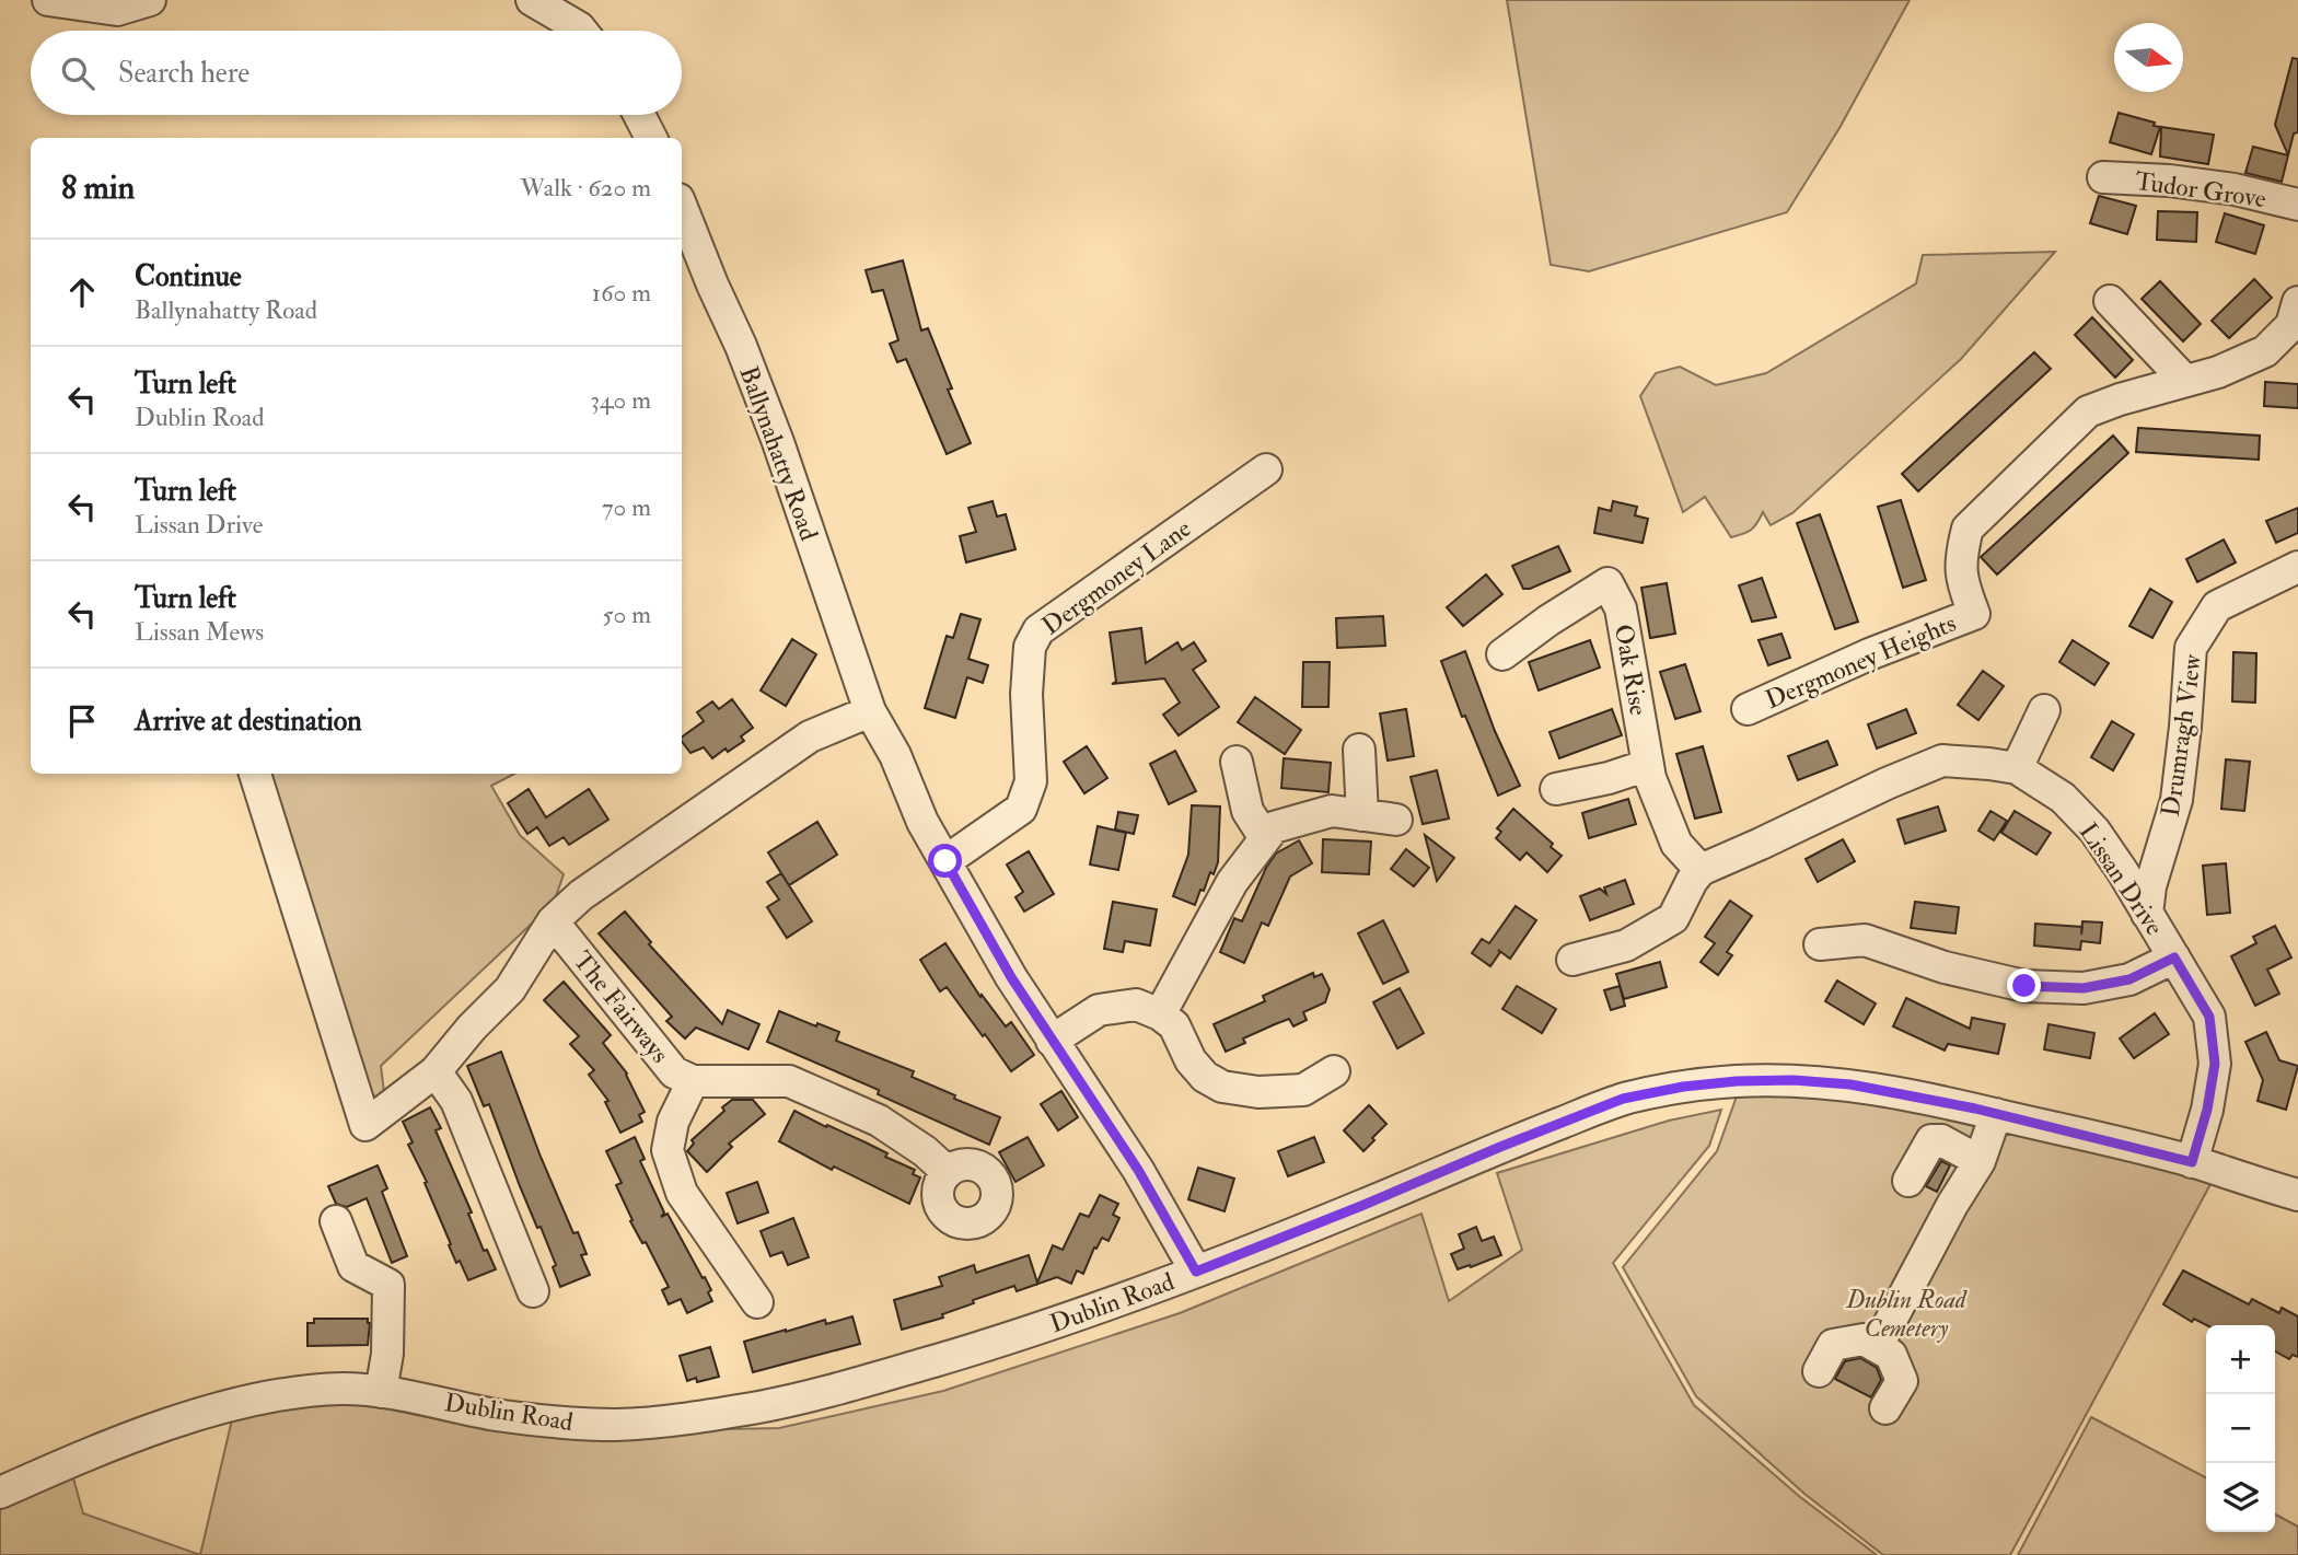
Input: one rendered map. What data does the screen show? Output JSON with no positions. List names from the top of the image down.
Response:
{
  "streets": {
    "street": [
      "Tudor Grove",
      "Ballynahatty Road",
      "Dergmoney Lane",
      "Dergmoney Heights",
      "Oak Rise",
      "Drumragh View",
      "Lissan Drive",
      "The Fairways",
      "Dublin Road"
    ]
  },
  "crossings": [
    ["Ballynahatty Road", "Dergmoney Lane"],
    ["Ballynahatty Road", "Dublin Road"],
    ["Oak Rise", "Lissan Drive"],
    ["Drumragh View", "Lissan Drive"],
    ["Lissan Drive", "Dublin Road"]
  ],
  "parks": ["Dublin Road Cemetery"],
  "north": "right",
  "page": {
    "search": "Search here",
    "heading": ["8 min", "Walk · 620 m"],
    "list": [
      ["Continue", "Ballynahatty Road", "160 m"],
      ["Turn left", "Dublin Road", "340 m"],
      ["Turn left", "Lissan Drive", "70 m"],
      ["Turn left", "Lissan Mews", "50 m"],
      "Arrive at destination"
    ],
    "map_buttons": ["+", "−"]
  }
}
